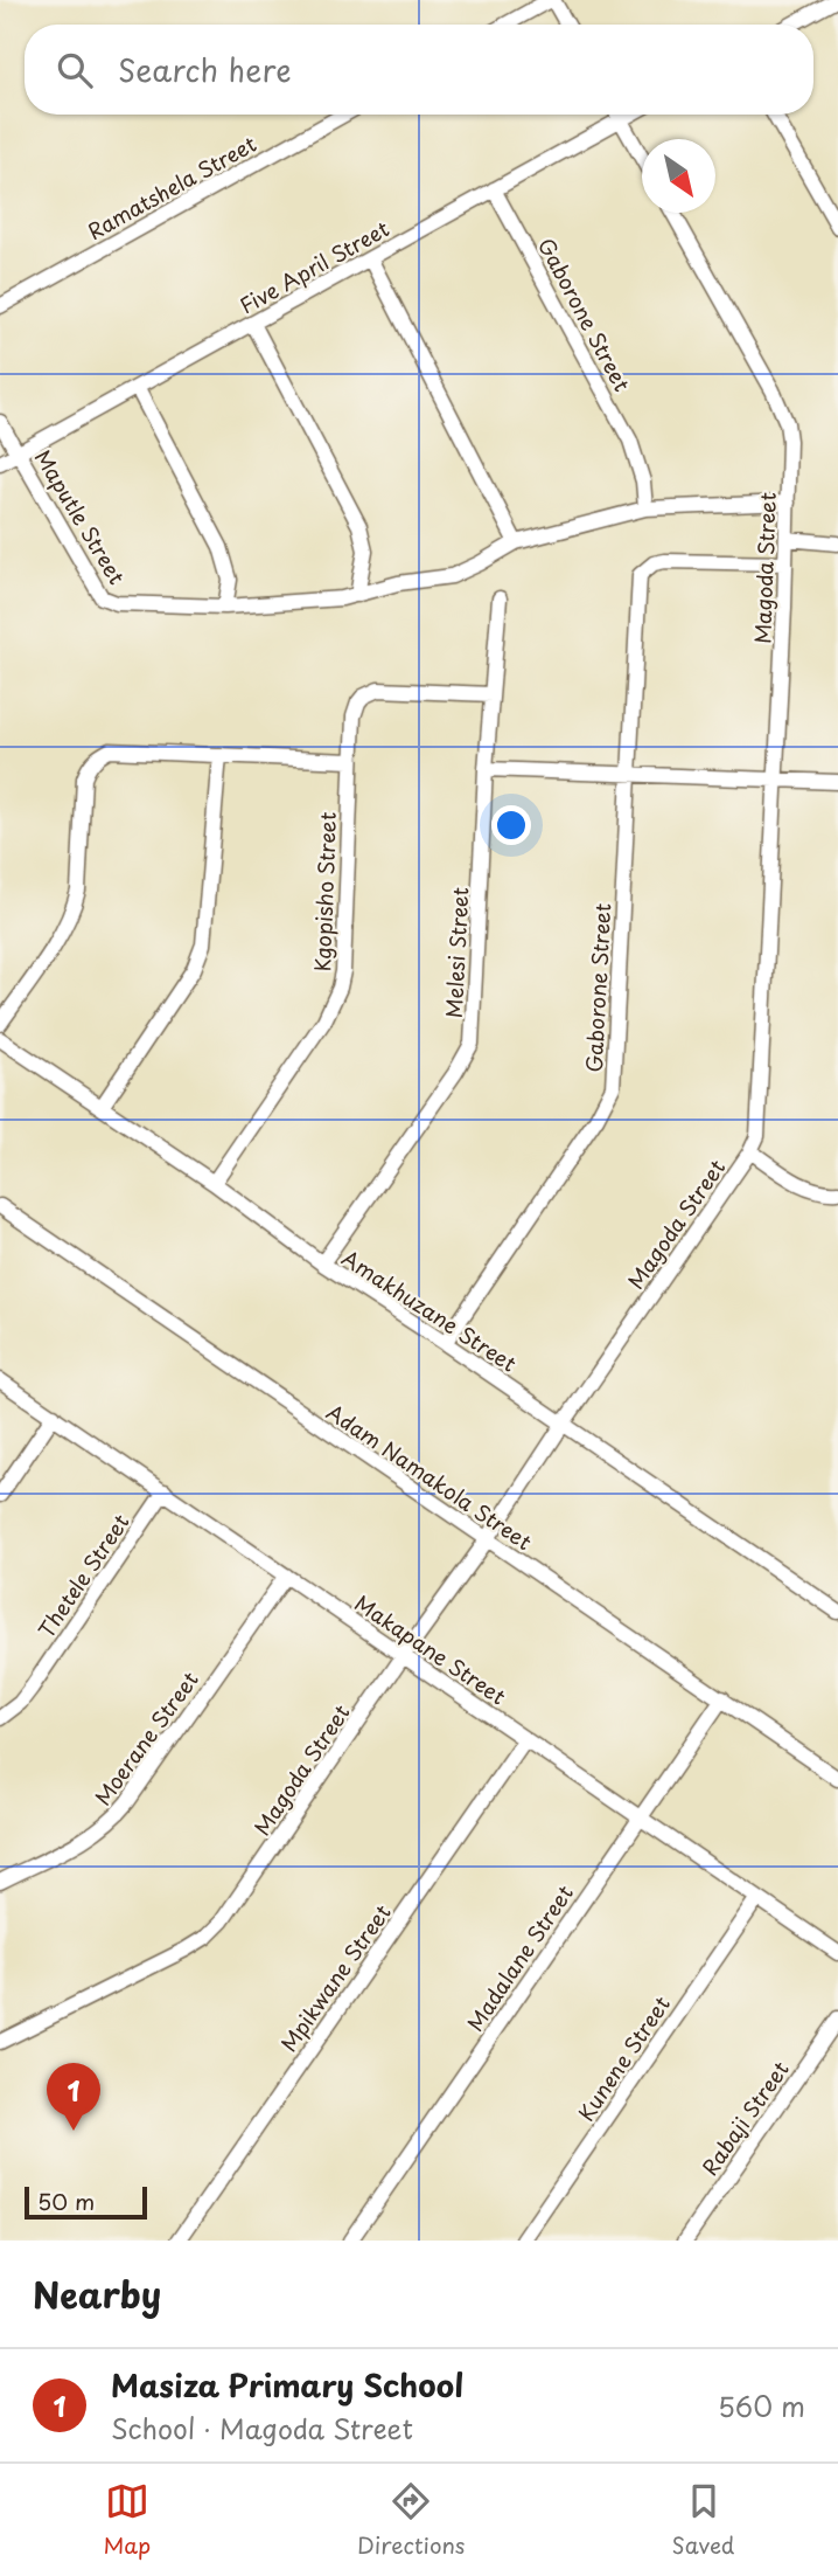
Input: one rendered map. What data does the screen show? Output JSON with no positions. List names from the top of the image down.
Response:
{
  "streets": {
    "street": [
      "Ramatshela Street",
      "Five April Street",
      "Gaborone Street",
      "Maputle Street",
      "Magoda Street",
      "Kgopisho Street",
      "Melesi Street",
      "Amakhuzane Street",
      "Adam Namakola Street",
      "Thetele Street",
      "Makapane Street",
      "Moerane Street",
      "Madalane Street",
      "Mpikwane Street",
      "Kunene Street",
      "Rabaji Street"
    ]
  },
  "crossings": [
    ["Five April Street", "Gaborone Street"],
    ["Five April Street", "Maputle Street"],
    ["Gaborone Street", "Magoda Street"],
    ["Gaborone Street", "Amakhuzane Street"],
    ["Magoda Street", "Amakhuzane Street"],
    ["Magoda Street", "Adam Namakola Street"],
    ["Magoda Street", "Makapane Street"],
    ["Kgopisho Street", "Melesi Street"],
    ["Kgopisho Street", "Amakhuzane Street"],
    ["Melesi Street", "Amakhuzane Street"],
    ["Adam Namakola Street", "Madalane Street"],
    ["Thetele Street", "Makapane Street"],
    ["Makapane Street", "Moerane Street"],
    ["Makapane Street", "Madalane Street"],
    ["Makapane Street", "Mpikwane Street"],
    ["Makapane Street", "Kunene Street"]
  ],
  "scale_bar": "50 m",
  "north": "bottom right",
  "page": {
    "search": "Search here",
    "pins": "1",
    "scale": "50 m",
    "heading": "Nearby",
    "list": [
      {
        "mark": "1",
        "name": "Masiza Primary School",
        "note": "School · Magoda Street",
        "value": "560 m"
      }
    ],
    "nav": ["Map", "Directions", "Saved"]
  }
}
